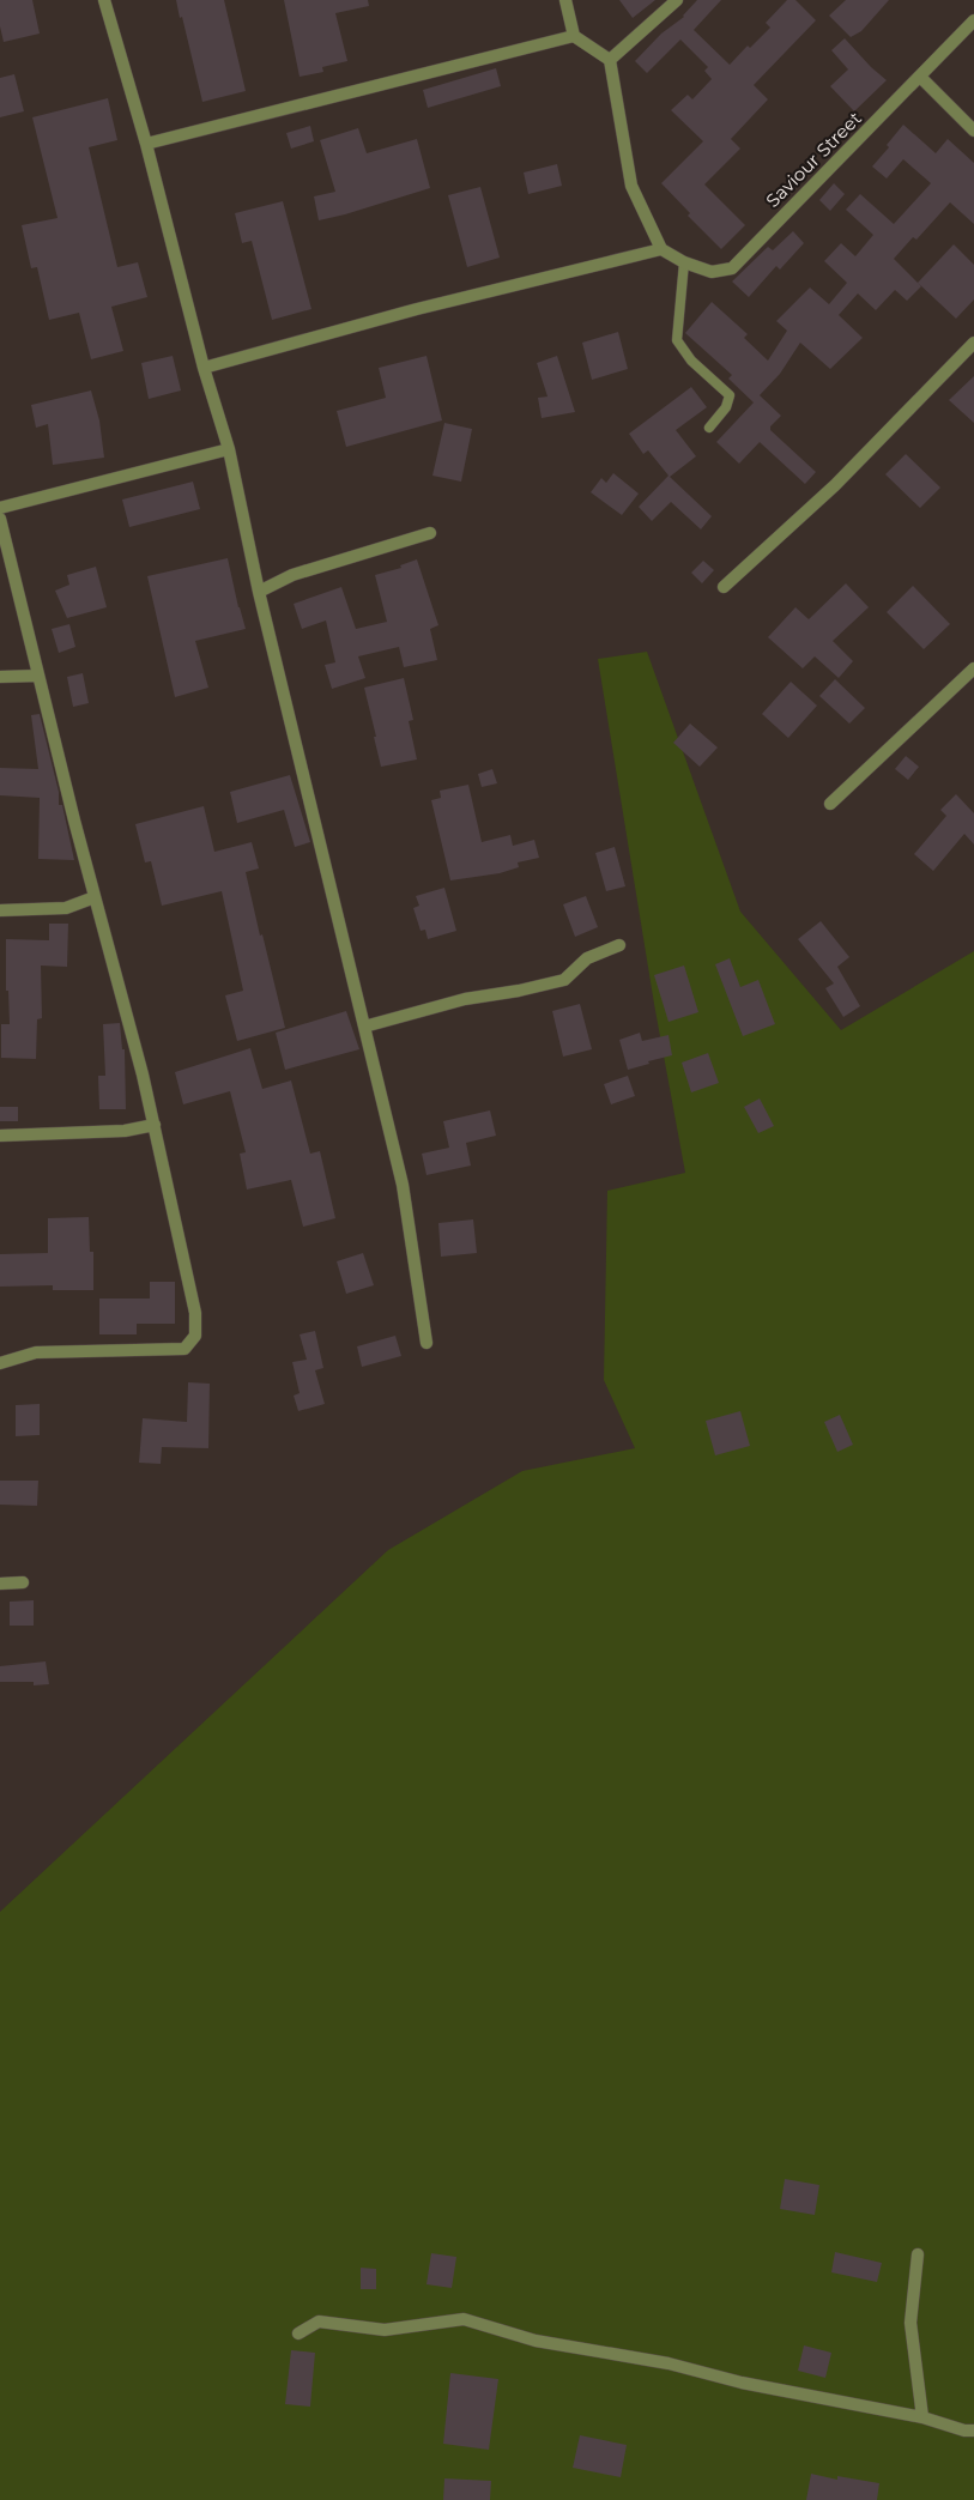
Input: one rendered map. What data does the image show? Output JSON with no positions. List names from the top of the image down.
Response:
{
  "streets": {
    "street": ["Saviour Street"]
  }
}
